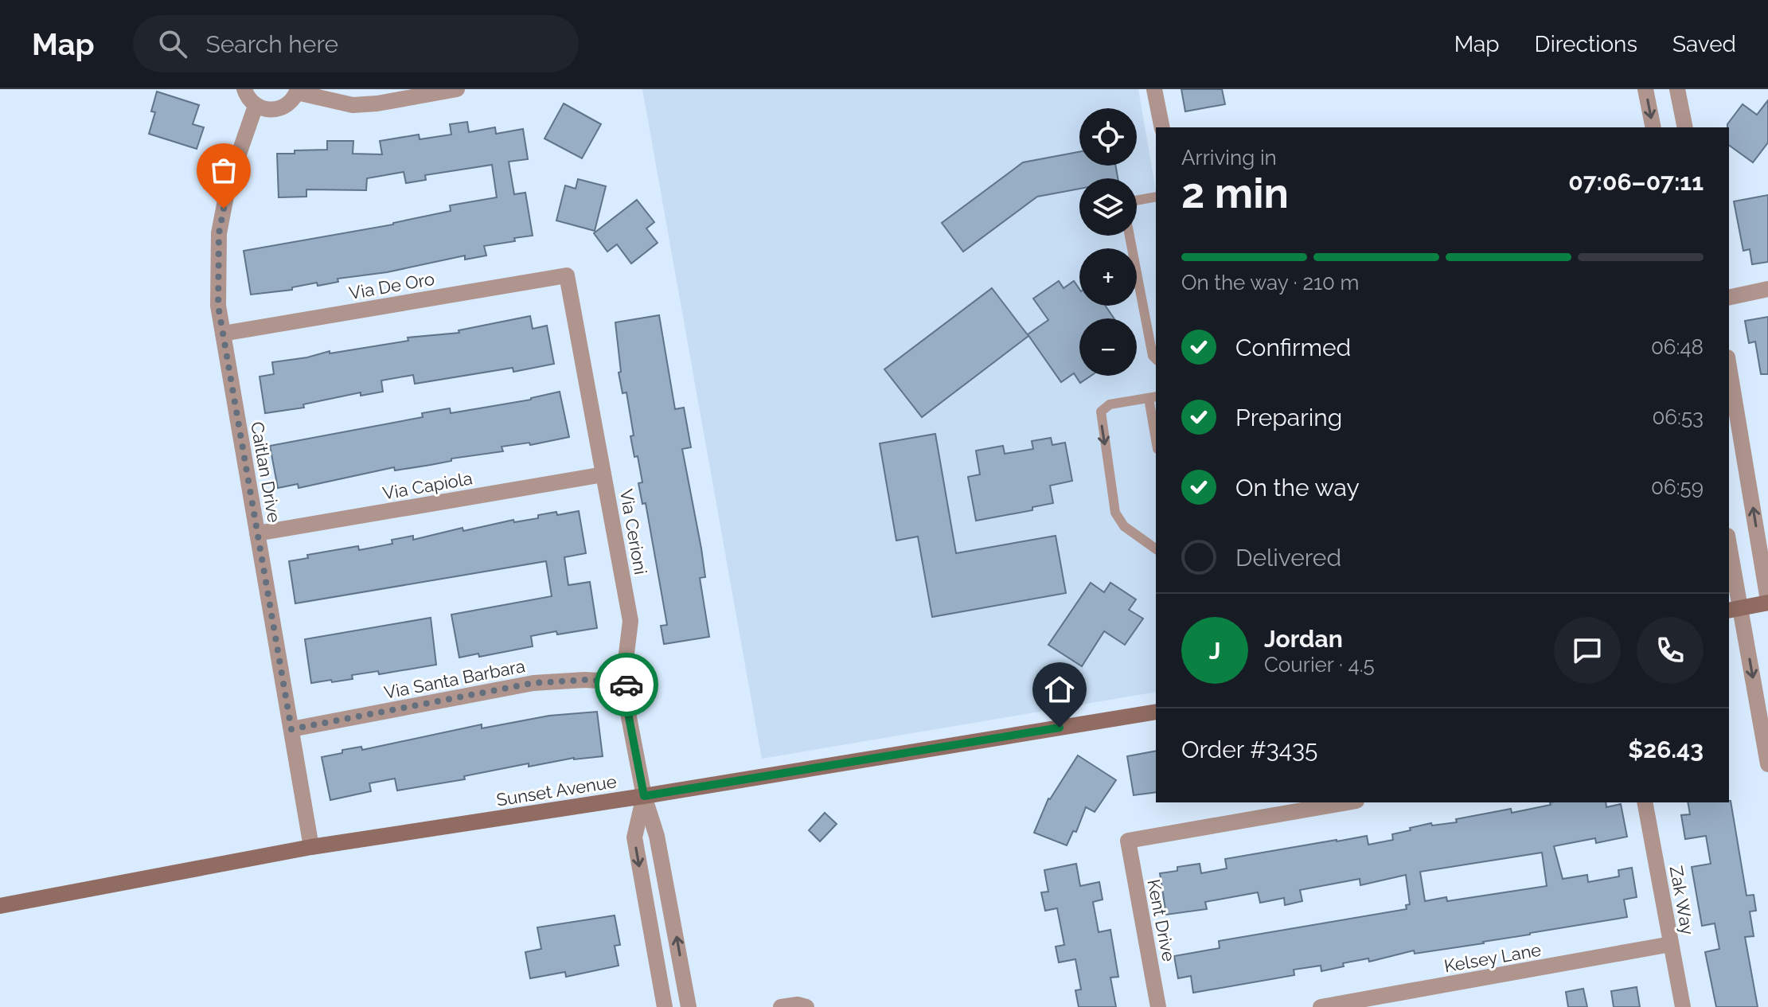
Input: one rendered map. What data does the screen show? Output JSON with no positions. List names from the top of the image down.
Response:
{
  "streets": {
    "main road": ["Sunset Avenue"],
    "street": [
      "Via De Oro",
      "Caitlan Drive",
      "Via Capiola",
      "Via Cerioni",
      "Via Santa Barbara",
      "Zak Way",
      "Kent Drive",
      "Kelsey Lane"
    ]
  },
  "crossings": [
    ["Via De Oro", "Caitlan Drive"],
    ["Via De Oro", "Via Cerioni"],
    ["Caitlan Drive", "Via Capiola"],
    ["Caitlan Drive", "Via Santa Barbara"],
    ["Caitlan Drive", "Sunset Avenue"],
    ["Via Capiola", "Via Cerioni"],
    ["Via Cerioni", "Via Santa Barbara"],
    ["Via Cerioni", "Sunset Avenue"],
    ["Zak Way", "Kelsey Lane"]
  ],
  "page": {
    "header": "Map",
    "search": "Search here",
    "nav": ["Map", "Directions", "Saved"],
    "map_buttons": ["+", "−"],
    "heading": ["2 min", "Arriving in", "07:06–07:11"],
    "panel": [
      "Jordan",
      "Courier · 4.5",
      "Order #3435",
      "$26.43"
    ],
    "bar": "On the way · 210 m",
    "list": [
      ["Confirmed", "06:48"],
      ["Preparing", "06:53"],
      ["On the way", "06:59"],
      "Delivered"
    ],
    "round": "J"
  }
}
